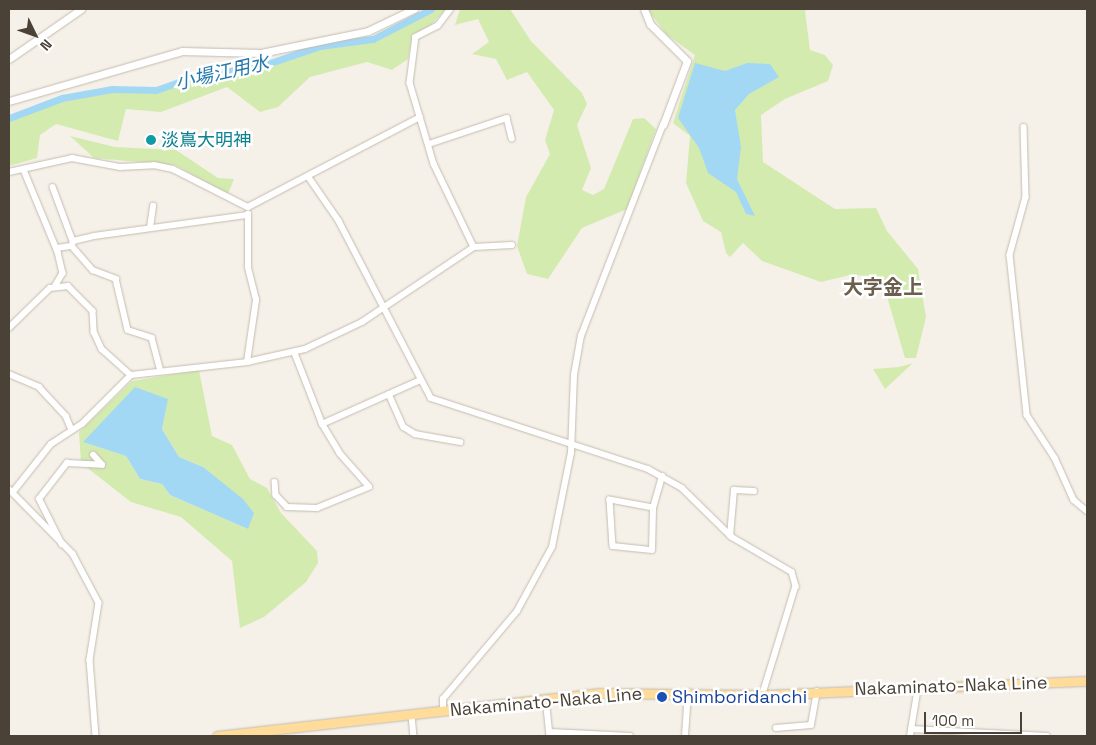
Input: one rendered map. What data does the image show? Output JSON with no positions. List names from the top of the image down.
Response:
{
  "streets": {
    "main road": ["Nakaminato-Naka Line"]
  },
  "districts": ["大字金上"],
  "water": ["小場江用水"],
  "places": ["淡嶌大明神", "Shimboridanchi"],
  "scale_bar": "100 m",
  "north": "bottom right"
}
